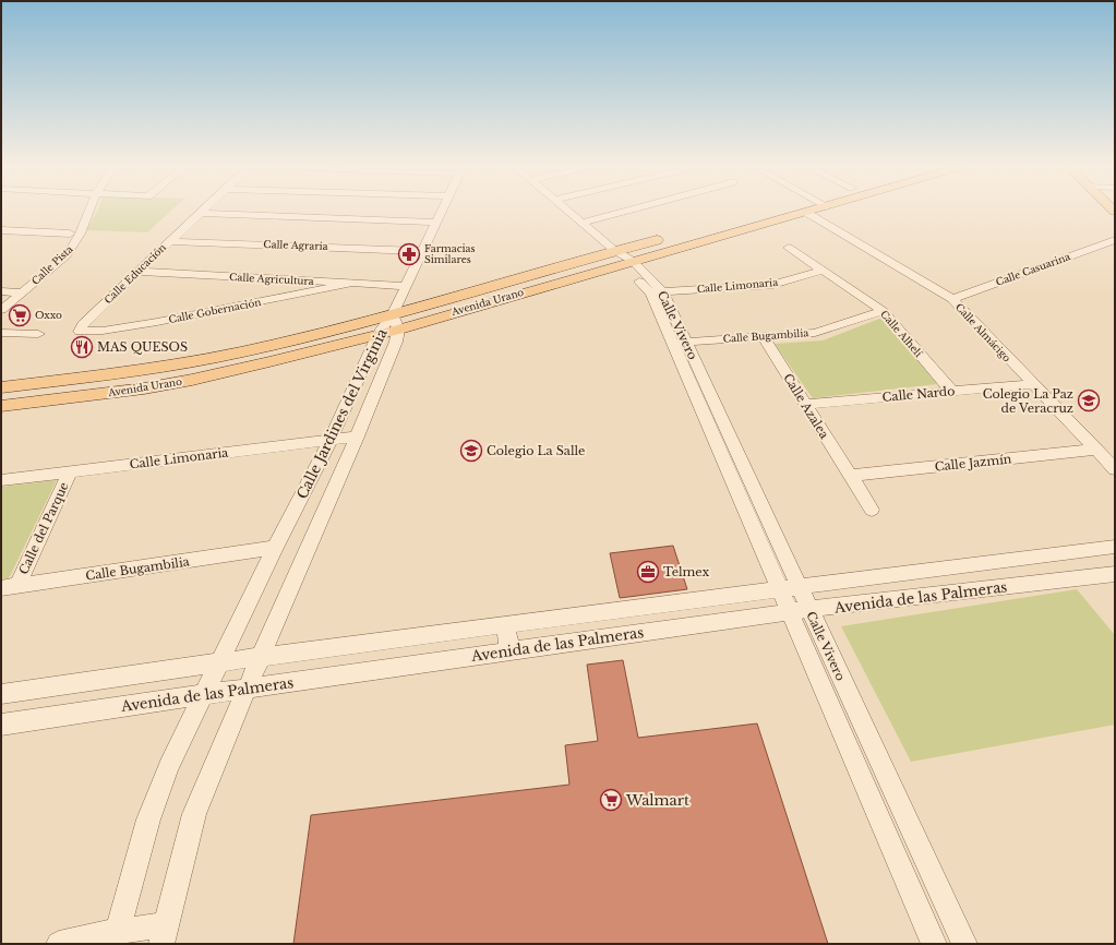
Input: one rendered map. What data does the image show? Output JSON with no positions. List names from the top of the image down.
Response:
{
  "streets": {
    "main road": ["Avenida Urano"],
    "street": [
      "Calle Agraria",
      "Calle Pista",
      "Calle Casuarina",
      "Calle Educación",
      "Calle Agricultura",
      "Calle Limonaria",
      "Calle Gobernación",
      "Calle Vivero",
      "Calle Almácigo",
      "Calle Alhelí",
      "Calle Bugambilia",
      "Calle Nardo",
      "Calle Azalea",
      "Calle Jardines del Virginia",
      "Calle Jazmín",
      "Calle del Parque",
      "Avenida de las Palmeras"
    ]
  },
  "crossings": [
    ["Calle Agraria", "Calle Educación"],
    ["Calle Casuarina", "Calle Almácigo"],
    ["Calle Educación", "Calle Agricultura"],
    ["Calle Educación", "Calle Gobernación"],
    ["Calle Agricultura", "Calle Gobernación"],
    ["Calle Limonaria", "Calle Vivero"],
    ["Calle Limonaria", "Calle Alhelí"],
    ["Calle Limonaria", "Calle Jardines del Virginia"],
    ["Calle Limonaria", "Calle del Parque"],
    ["Avenida Urano", "Calle Vivero"],
    ["Avenida Urano", "Calle Almácigo"],
    ["Avenida Urano", "Calle Jardines del Virginia"],
    ["Calle Vivero", "Calle Bugambilia"],
    ["Calle Vivero", "Avenida de las Palmeras"],
    ["Calle Almácigo", "Calle Nardo"],
    ["Calle Almácigo", "Calle Jazmín"],
    ["Calle Alhelí", "Calle Bugambilia"],
    ["Calle Alhelí", "Calle Nardo"],
    ["Calle Bugambilia", "Calle Azalea"],
    ["Calle Bugambilia", "Calle Jardines del Virginia"],
    ["Calle Bugambilia", "Calle del Parque"],
    ["Calle Nardo", "Calle Azalea"],
    ["Calle Azalea", "Calle Jazmín"],
    ["Calle Jardines del Virginia", "Avenida de las Palmeras"]
  ],
  "places": {
    "pharmacy": ["Farmacias Similares"],
    "supermarket": ["Oxxo", "Walmart"],
    "restaurant": ["MAS QUESOS"],
    "school or university": ["Colegio La Paz de Veracruz", "Colegio La Salle"],
    "office": ["Telmex"]
  }
}
